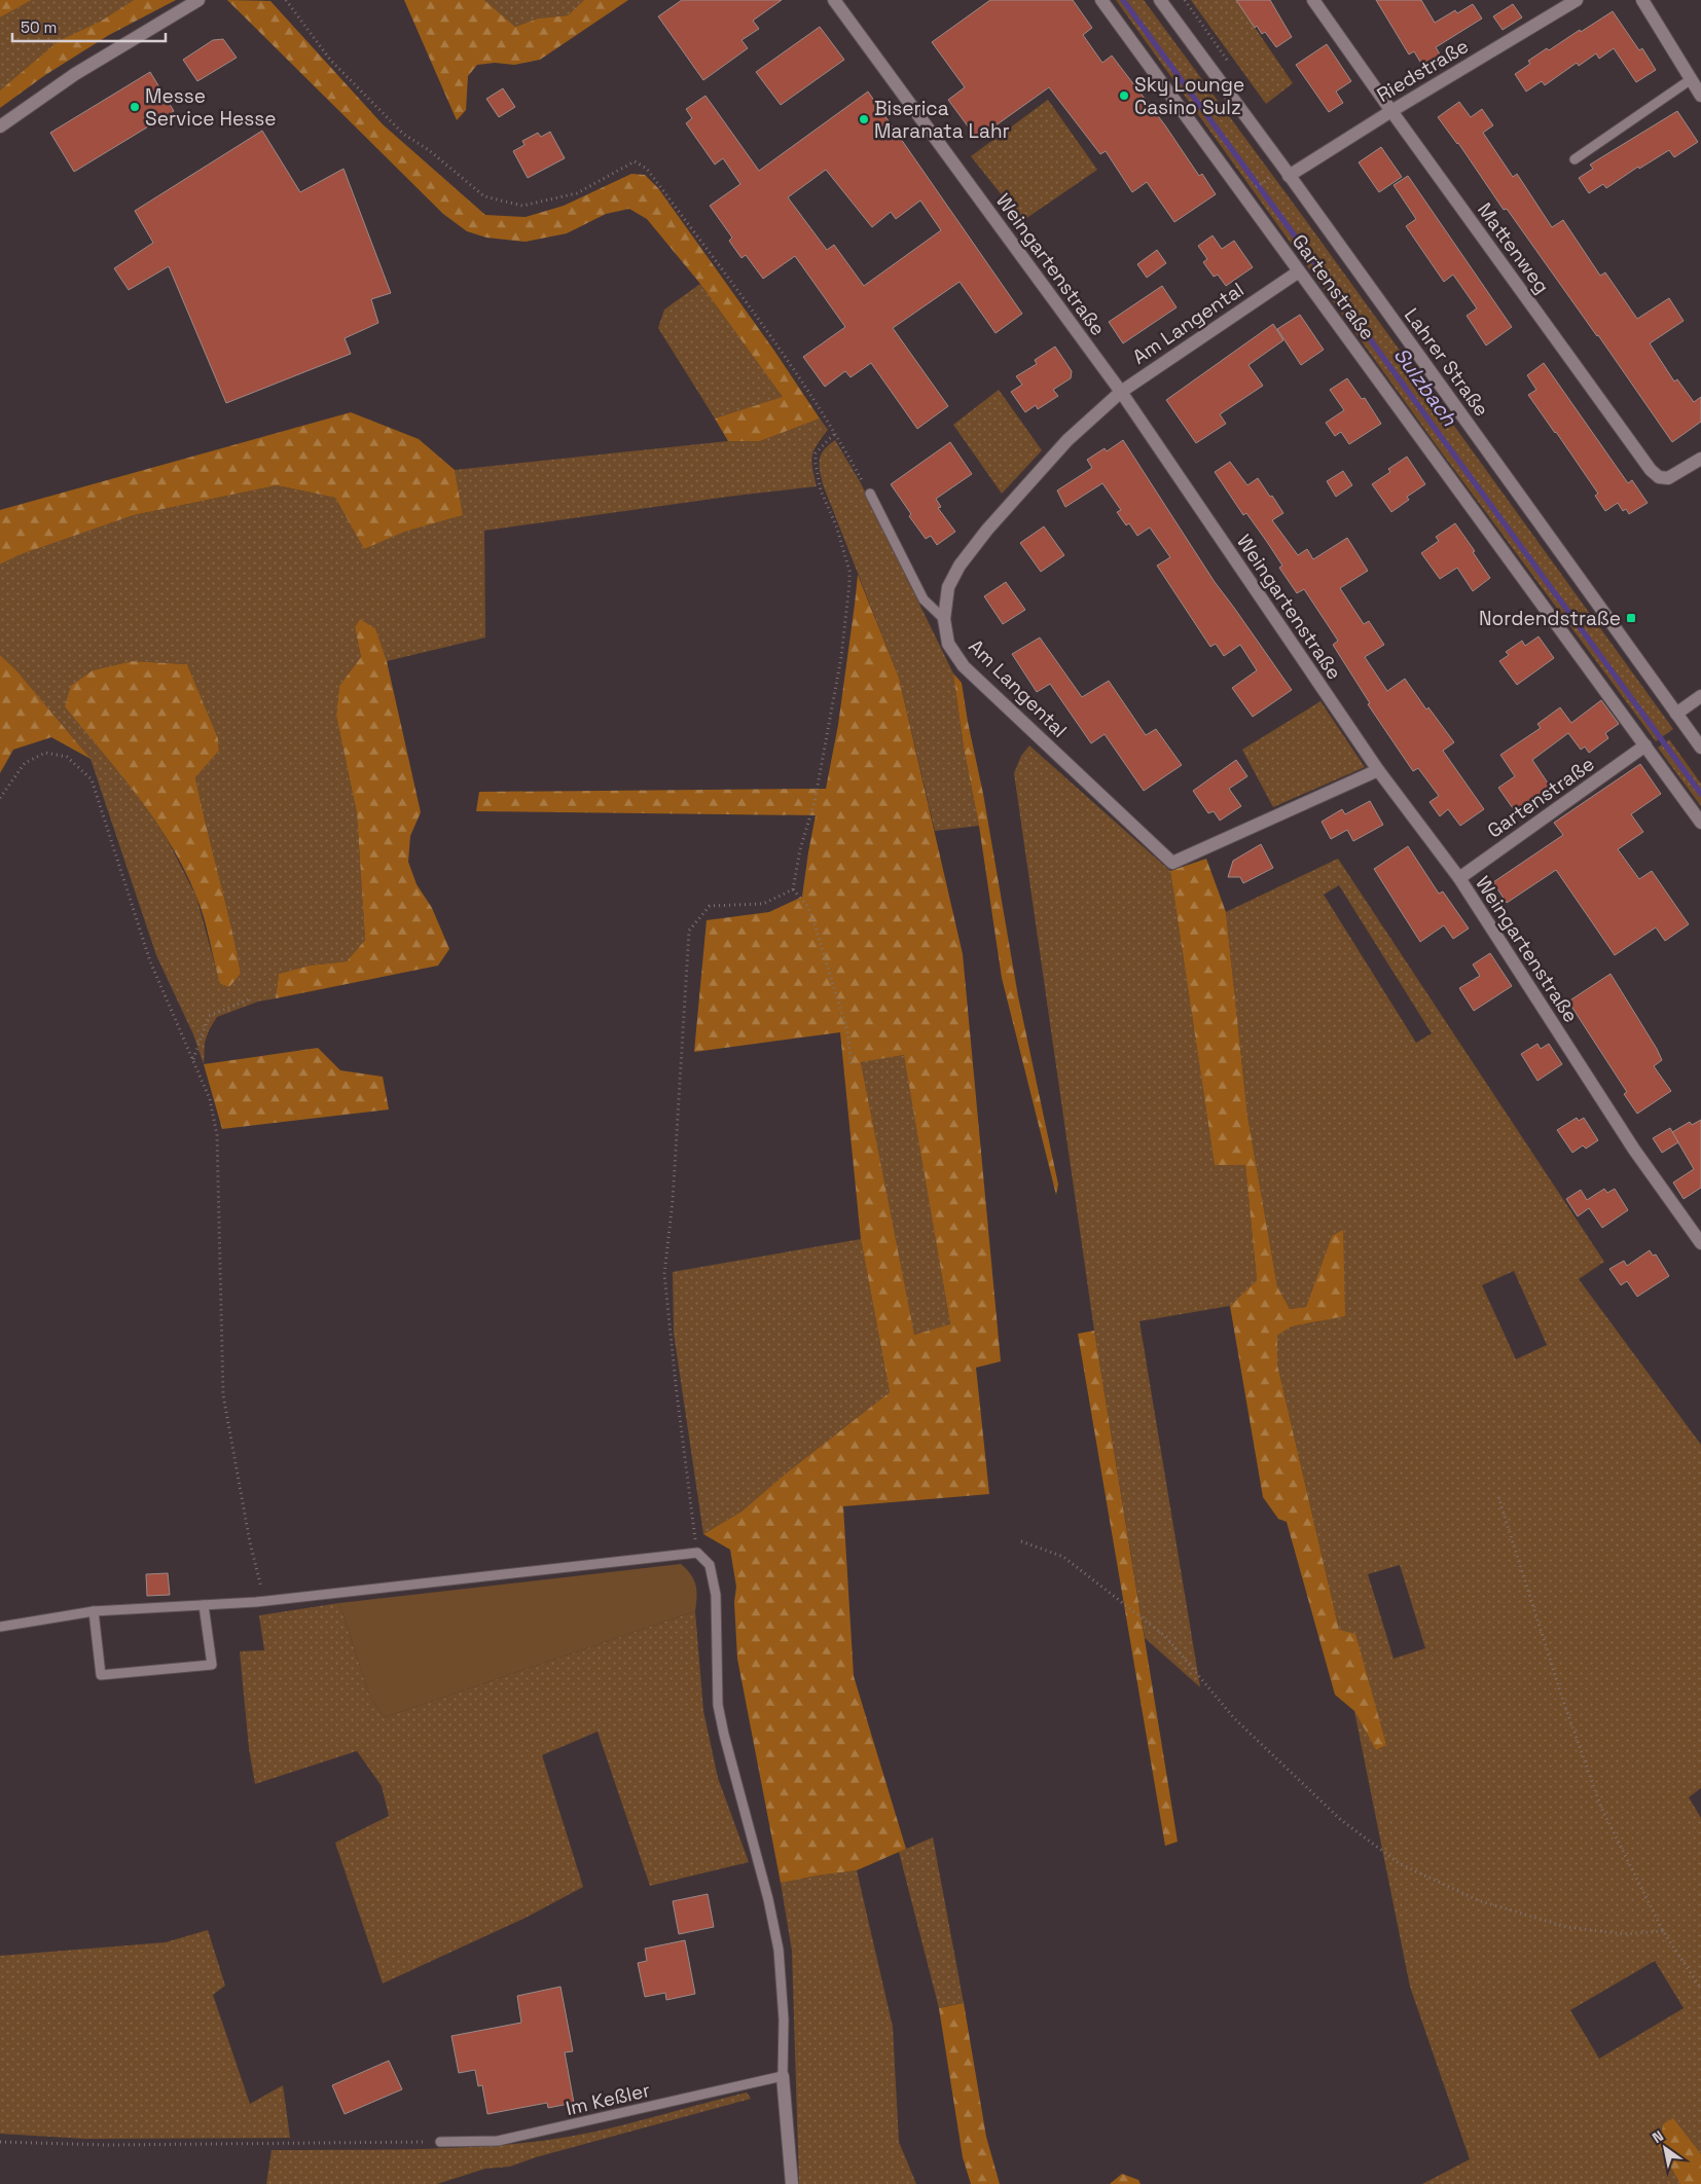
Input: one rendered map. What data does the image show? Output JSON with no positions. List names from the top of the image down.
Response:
{
  "streets": {
    "street": [
      "Riedstraße",
      "Mattenweg",
      "Weingartenstraße",
      "Gartenstraße",
      "Am Langental",
      "Lahrer Straße"
    ],
    "lane": ["Im Keßler"]
  },
  "crossings": [
    ["Riedstraße", "Mattenweg"],
    ["Riedstraße", "Lahrer Straße"],
    ["Weingartenstraße", "Gartenstraße"],
    ["Weingartenstraße", "Am Langental"],
    ["Gartenstraße", "Am Langental"]
  ],
  "water": ["Sulzbach"],
  "places": {
    "other": ["Sky Lounge Casino Sulz", "Messe Service Hesse", "Biserica Maranata Lahr"],
    "transit": ["Nordendstraße"]
  },
  "scale_bar": "50 m",
  "north": "top left"
}
